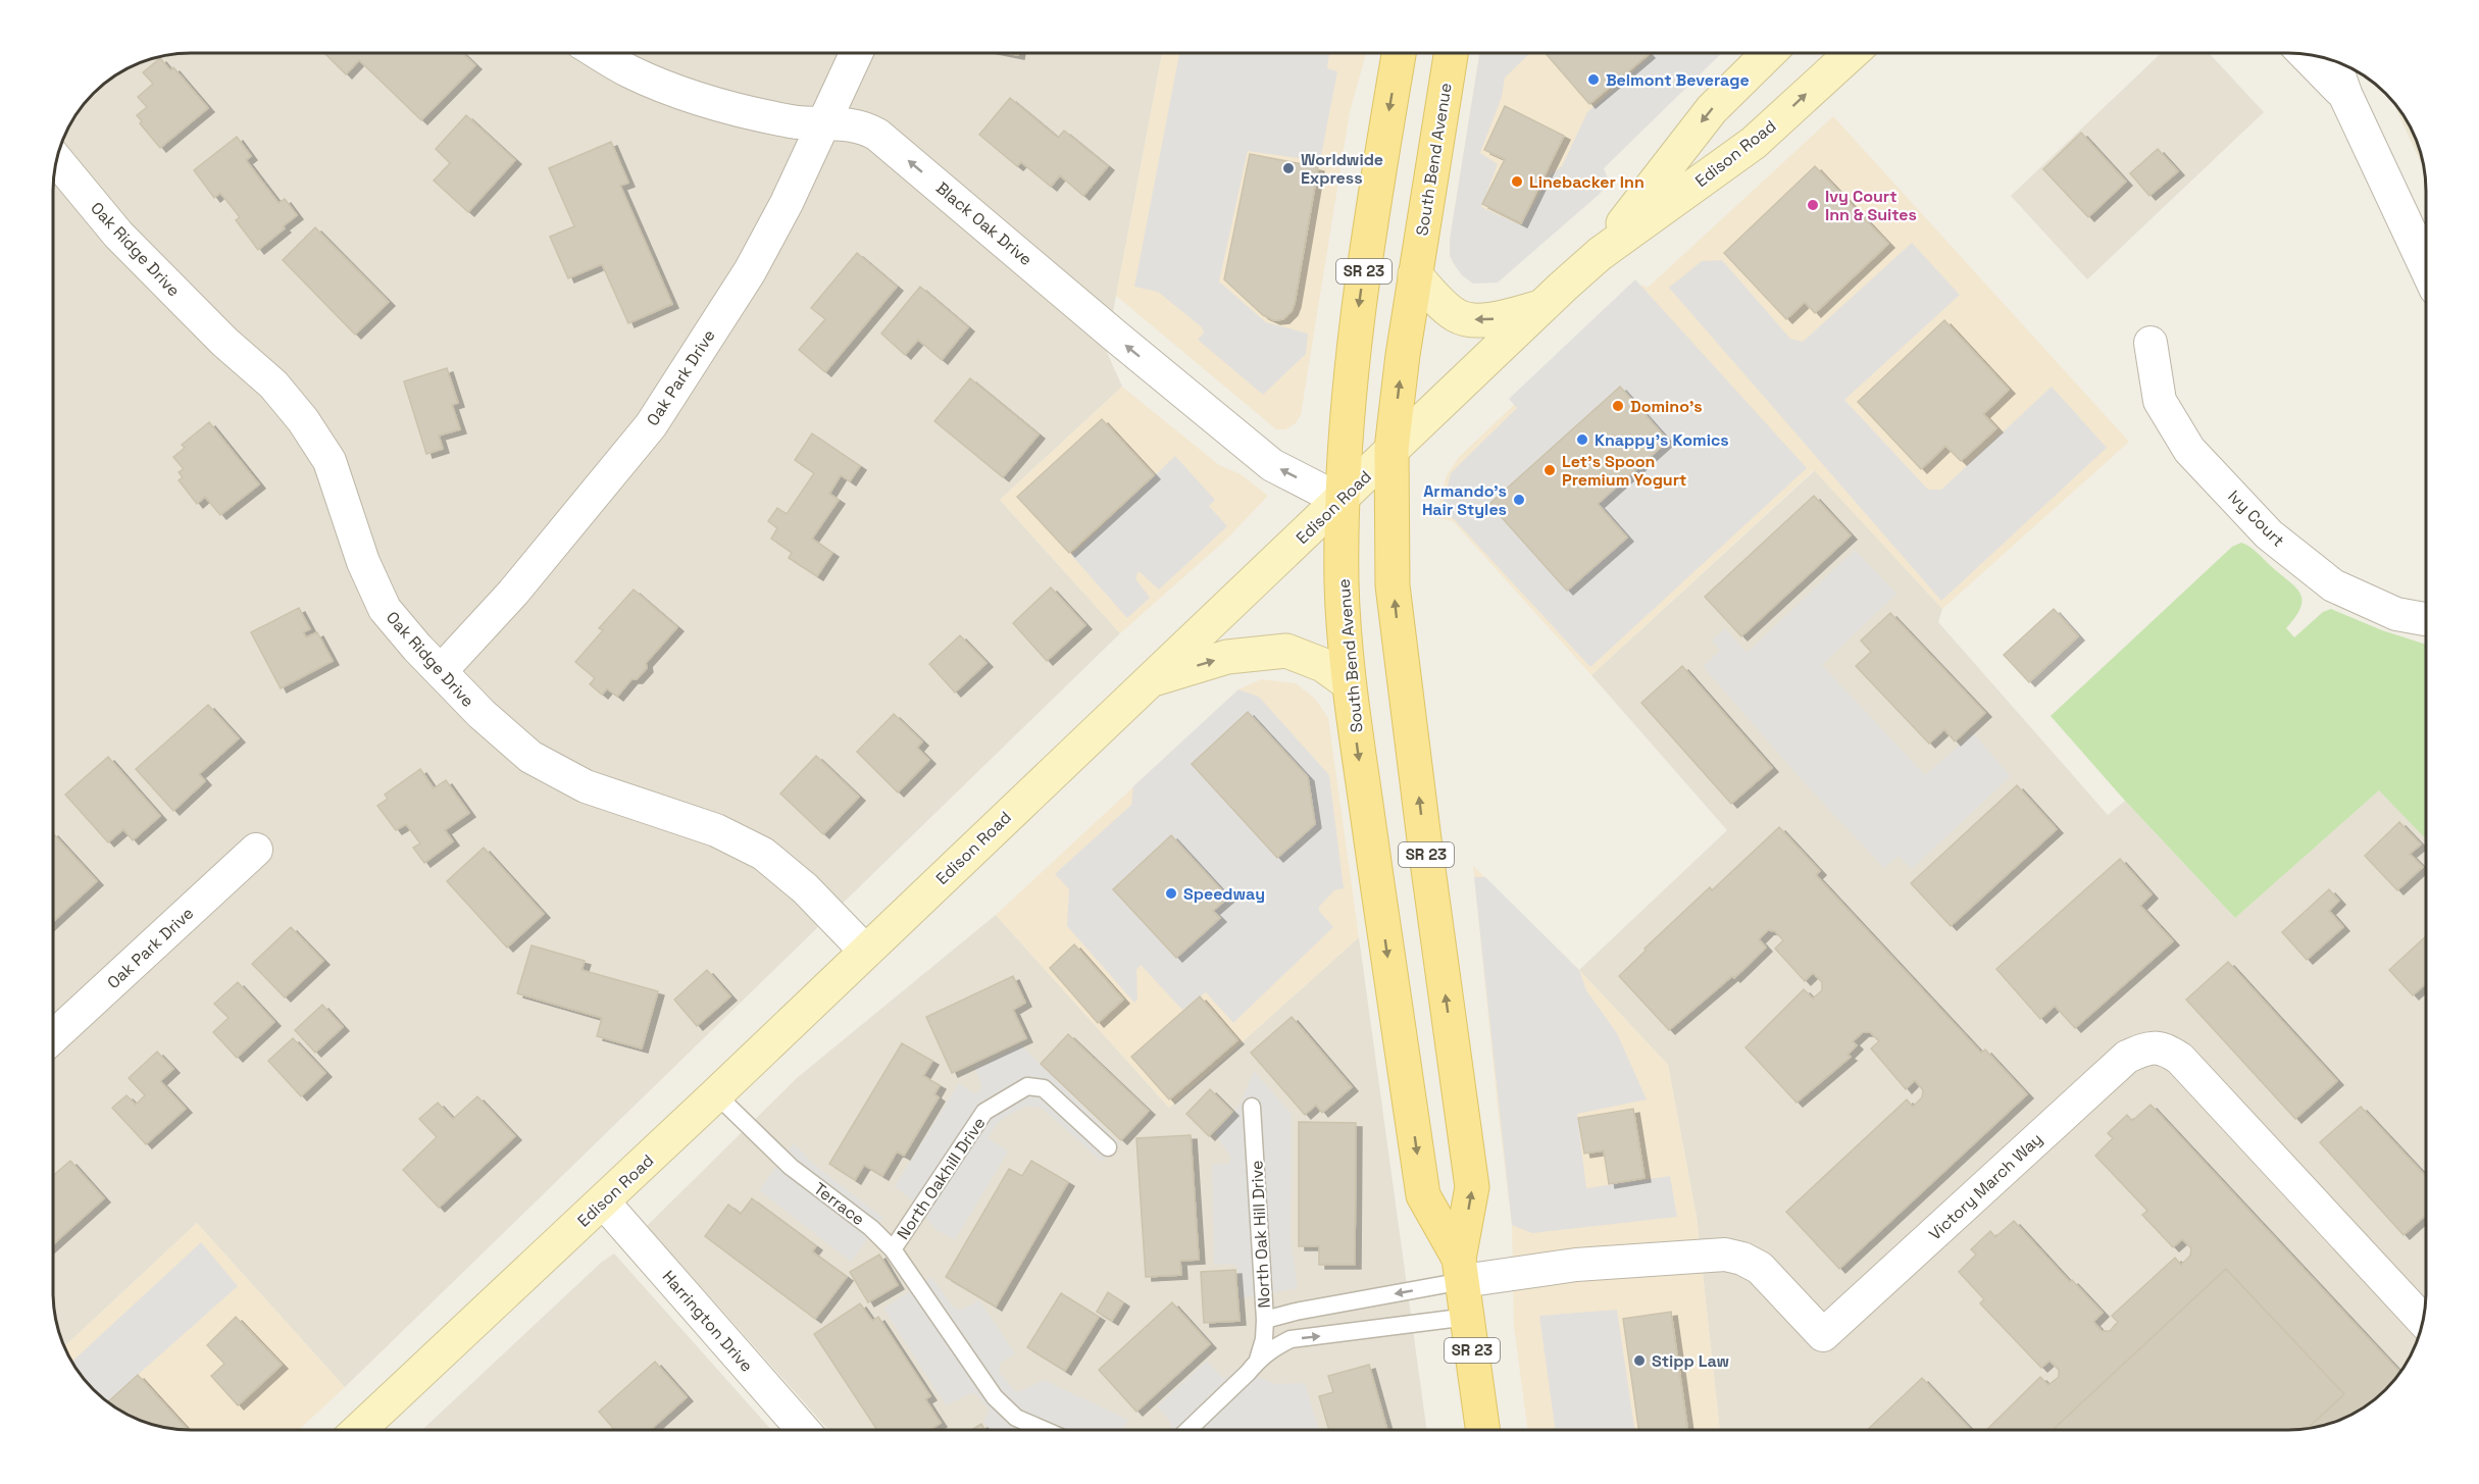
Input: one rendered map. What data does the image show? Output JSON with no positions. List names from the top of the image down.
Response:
{
  "streets": {
    "main road": ["Edison Road", "South Bend Avenue", "SR 23"],
    "street": [
      "Black Oak Drive",
      "Oak Ridge Drive",
      "Oak Park Drive",
      "Ivy Court",
      "Victory March Way",
      "Harrington Drive"
    ],
    "lane": ["North Oakhill Drive", "Terrace", "North Oak Hill Drive"]
  },
  "crossings": [
    ["Edison Road", "South Bend Avenue"],
    ["Edison Road", "Black Oak Drive"],
    ["Edison Road", "Oak Ridge Drive"],
    ["Edison Road", "Terrace"],
    ["Edison Road", "Harrington Drive"],
    ["South Bend Avenue", "Black Oak Drive"],
    ["South Bend Avenue", "Victory March Way"],
    ["Black Oak Drive", "Oak Park Drive"],
    ["Oak Ridge Drive", "Oak Park Drive"],
    ["North Oakhill Drive", "Terrace"]
  ],
  "one_way": ["Black Oak Drive"],
  "places": [
    "Belmont Beverage",
    "Worldwide Express",
    "Linebacker Inn",
    "Ivy Court Inn & Suites",
    "Domino's",
    "Knappy's Komics",
    "Let's Spoon Premium Yogurt",
    "Armando's Hair Styles",
    "Speedway",
    "Stipp Law"
  ]
}
